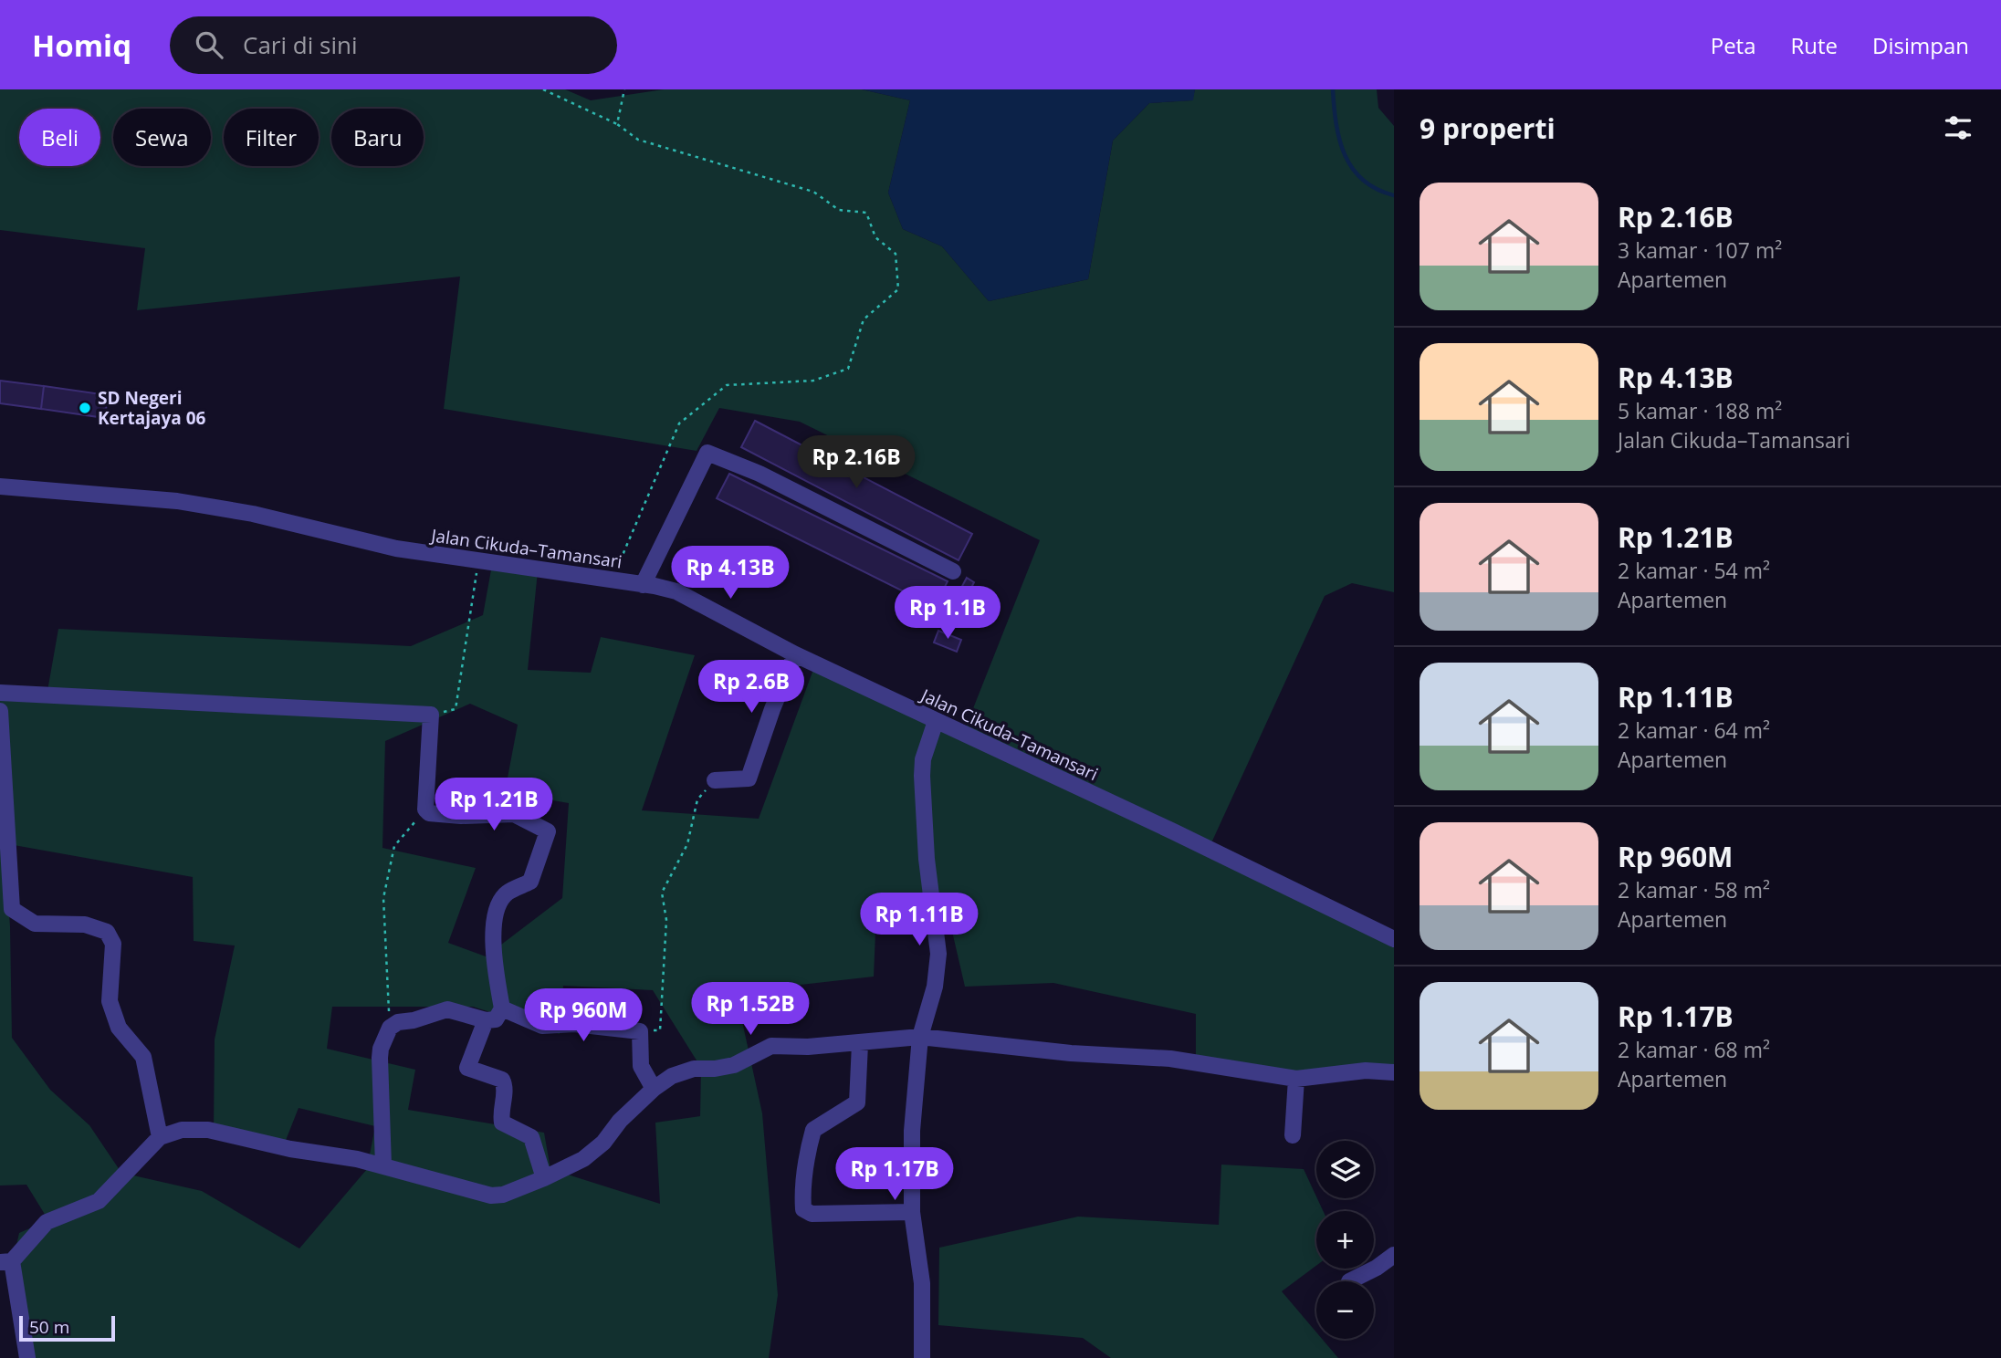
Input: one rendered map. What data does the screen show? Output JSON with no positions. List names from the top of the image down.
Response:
{
  "streets": {
    "street": ["Jalan Cikuda–Tamansari"]
  },
  "places": ["SD Negeri Kertajaya 06"],
  "scale_bar": "50 m",
  "page": {
    "header": "Homiq",
    "search": "Cari di sini",
    "nav": ["Peta", "Rute", "Disimpan"],
    "heading": "9 properti",
    "chip": [
      "Beli",
      "Sewa",
      "Filter",
      "Baru"
    ],
    "list": [
      {
        "name": "Rp 2.16B",
        "note": "3 kamar · 107 m² · Apartemen"
      },
      {
        "name": "Rp 4.13B",
        "note": "5 kamar · 188 m² · Jalan Cikuda–Tamansari"
      },
      {
        "name": "Rp 1.21B",
        "note": "2 kamar · 54 m² · Apartemen"
      },
      {
        "name": "Rp 1.11B",
        "note": "2 kamar · 64 m² · Apartemen"
      },
      {
        "name": "Rp 960M",
        "note": "2 kamar · 58 m² · Apartemen"
      },
      {
        "name": "Rp 1.17B",
        "note": "2 kamar · 68 m² · Apartemen"
      }
    ],
    "price": [
      "Rp 2.16B",
      "Rp 4.13B",
      "Rp 1.1B",
      "Rp 2.6B",
      "Rp 1.21B",
      "Rp 1.11B",
      "Rp 1.52B",
      "Rp 960M",
      "Rp 1.17B"
    ],
    "map_buttons": ["+", "−"],
    "scale": "50 m"
  }
}
